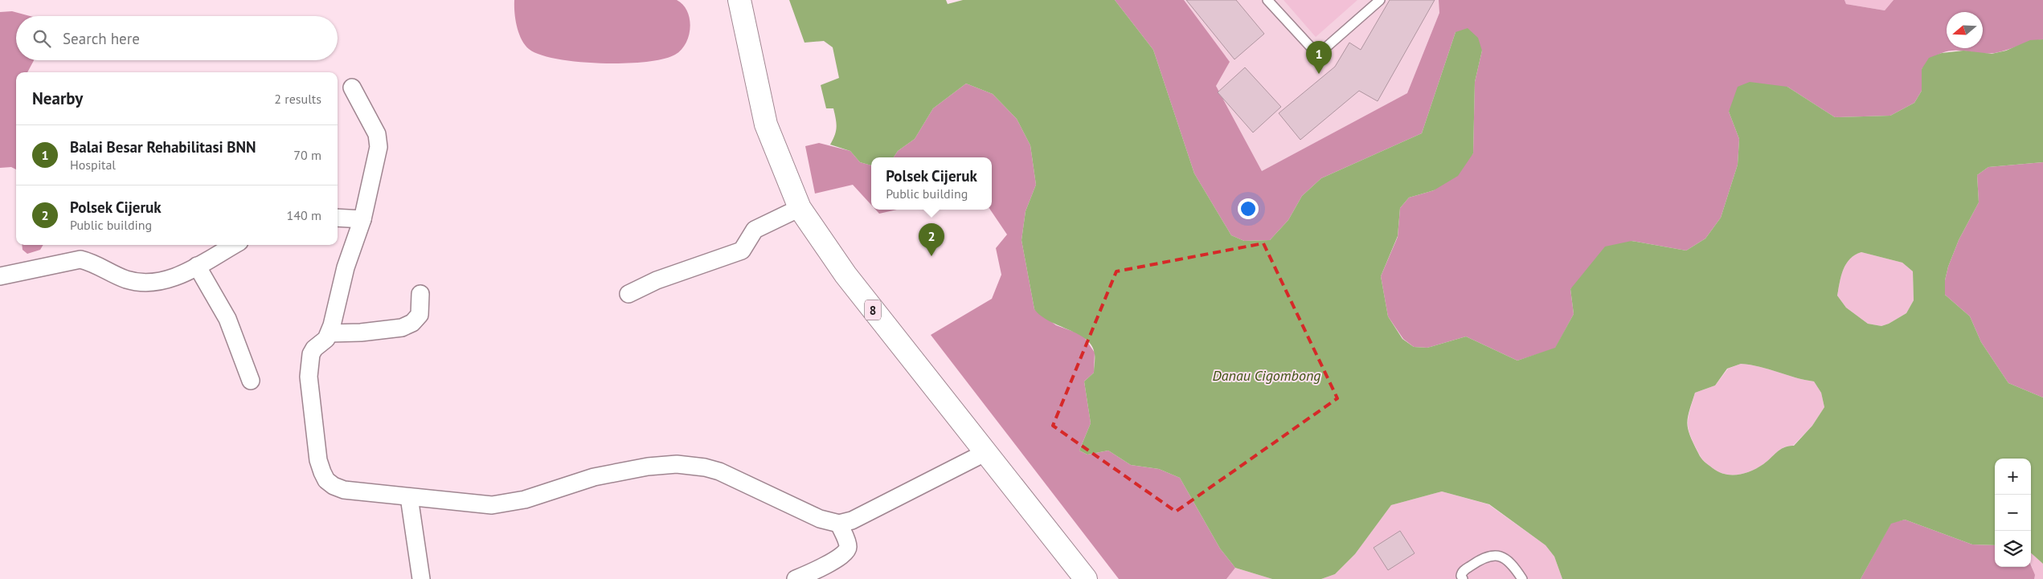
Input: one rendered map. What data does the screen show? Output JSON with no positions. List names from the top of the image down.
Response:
{
  "streets": {
    "highway": ["8"]
  },
  "water": ["Danau Cigombong"],
  "north": "left",
  "page": {
    "search": "Search here",
    "pins": ["1", "2"],
    "heading": ["Nearby", "2 results"],
    "list": [
      {
        "mark": "1",
        "name": "Balai Besar Rehabilitasi BNN",
        "note": "Hospital",
        "value": "70 m"
      },
      {
        "mark": "2",
        "name": "Polsek Cijeruk",
        "note": "Public building",
        "value": "140 m"
      }
    ],
    "popup": ["Polsek Cijeruk", "Public building"],
    "map_buttons": ["+", "−"]
  }
}
